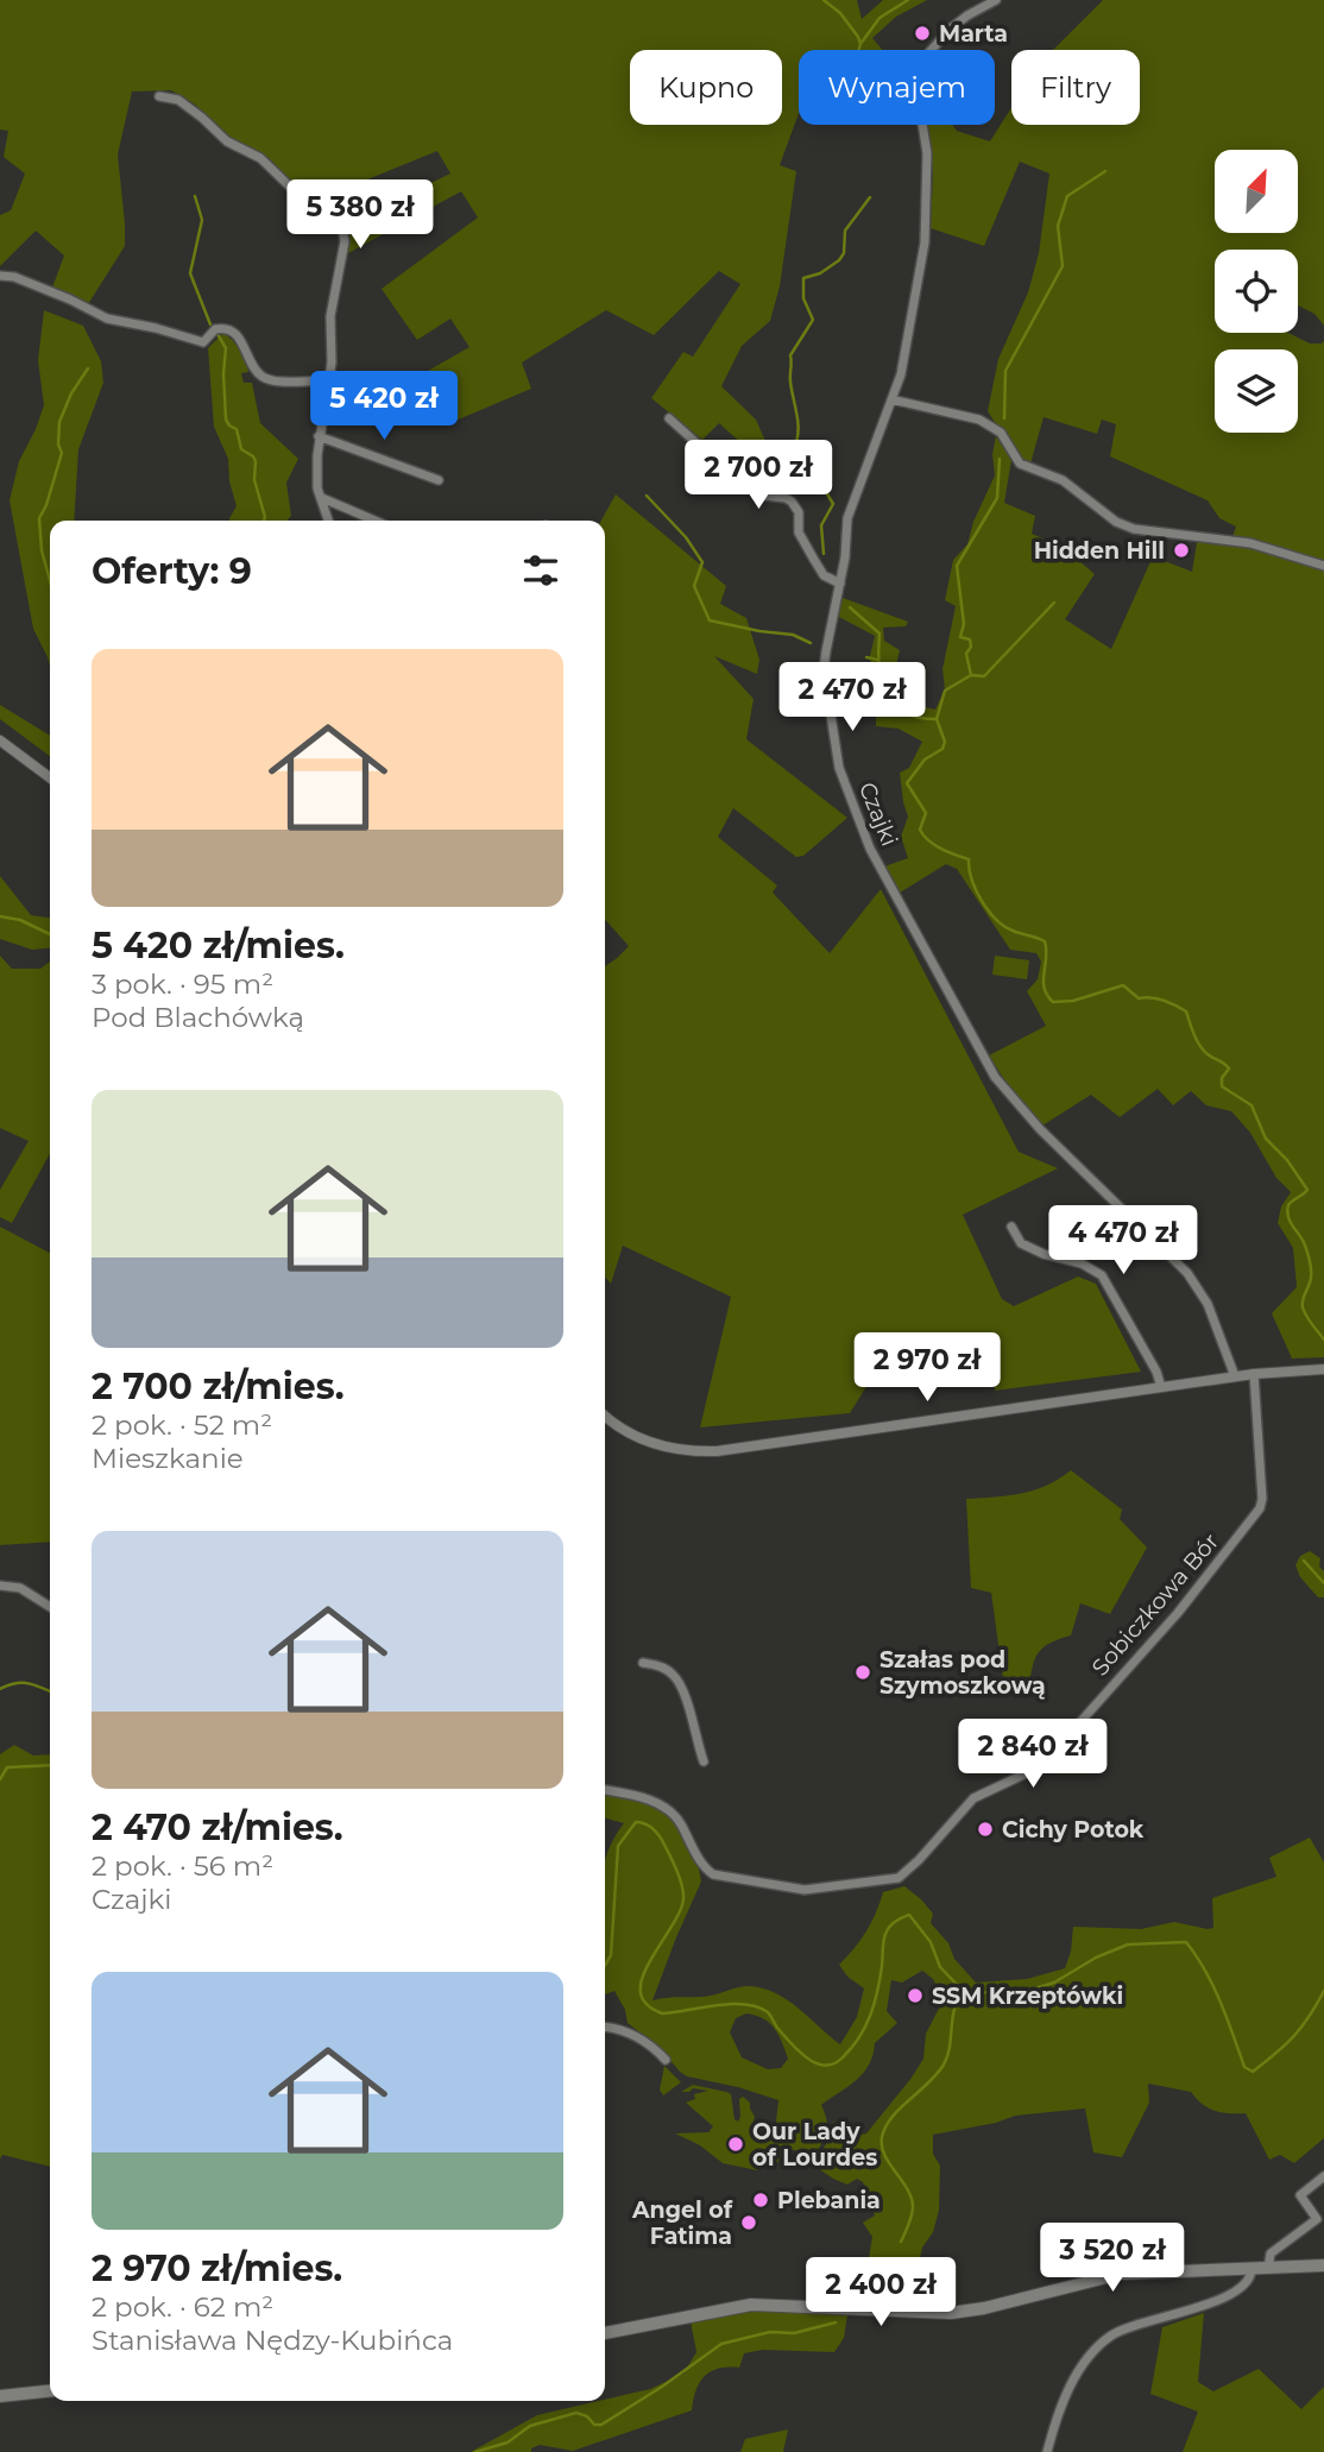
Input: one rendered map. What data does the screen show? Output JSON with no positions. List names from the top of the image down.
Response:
{
  "streets": {
    "street": ["Czajki", "Sobiczkowa Bór"]
  },
  "places": [
    "Marta",
    "Hidden Hill",
    "Szałas pod Szymoszkową",
    "Cichy Potok",
    "SSM Krzeptówki",
    "Our Lady of Lourdes",
    "Plebania",
    "Angel of Fatima"
  ],
  "north": "top right",
  "page": {
    "chip": ["Kupno", "Wynajem", "Filtry"],
    "price": [
      "5 380 zł",
      "5 420 zł",
      "2 700 zł",
      "2 470 zł",
      "4 470 zł",
      "2 970 zł",
      "2 840 zł",
      "3 520 zł",
      "2 400 zł"
    ],
    "heading": "Oferty: 9",
    "list": [
      {
        "name": "5 420 zł/mies.",
        "note": "3 pok. · 95 m² · Pod Blachówką"
      },
      {
        "name": "2 700 zł/mies.",
        "note": "2 pok. · 52 m² · Mieszkanie"
      },
      {
        "name": "2 470 zł/mies.",
        "note": "2 pok. · 56 m² · Czajki"
      },
      {
        "name": "2 970 zł/mies.",
        "note": "2 pok. · 62 m² · Stanisława Nędzy-Kubińca"
      }
    ]
  }
}
